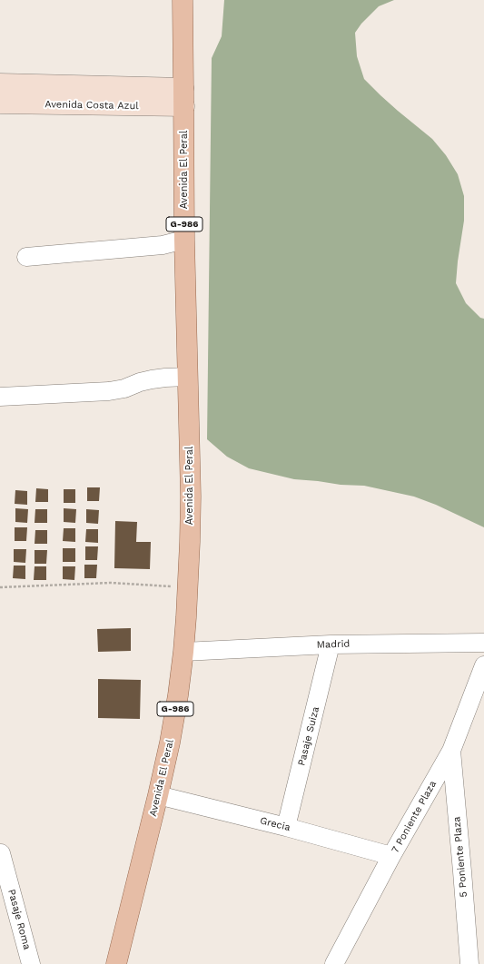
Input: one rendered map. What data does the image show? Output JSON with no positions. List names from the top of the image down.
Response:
{
  "streets": {
    "main road": ["Avenida El Peral", "G-986"],
    "street": [
      "Avenida Costa Azul",
      "Madrid",
      "Pasaje Suiza",
      "7 Poniente Plaza",
      "Grecia",
      "5 Poniente Plaza",
      "Pasaje Roma"
    ]
  },
  "crossings": [
    ["Avenida Costa Azul", "Avenida El Peral"],
    ["Avenida El Peral", "Madrid"],
    ["Avenida El Peral", "Grecia"],
    ["Madrid", "Pasaje Suiza"],
    ["Pasaje Suiza", "Grecia"],
    ["7 Poniente Plaza", "Grecia"],
    ["7 Poniente Plaza", "5 Poniente Plaza"]
  ]
}
